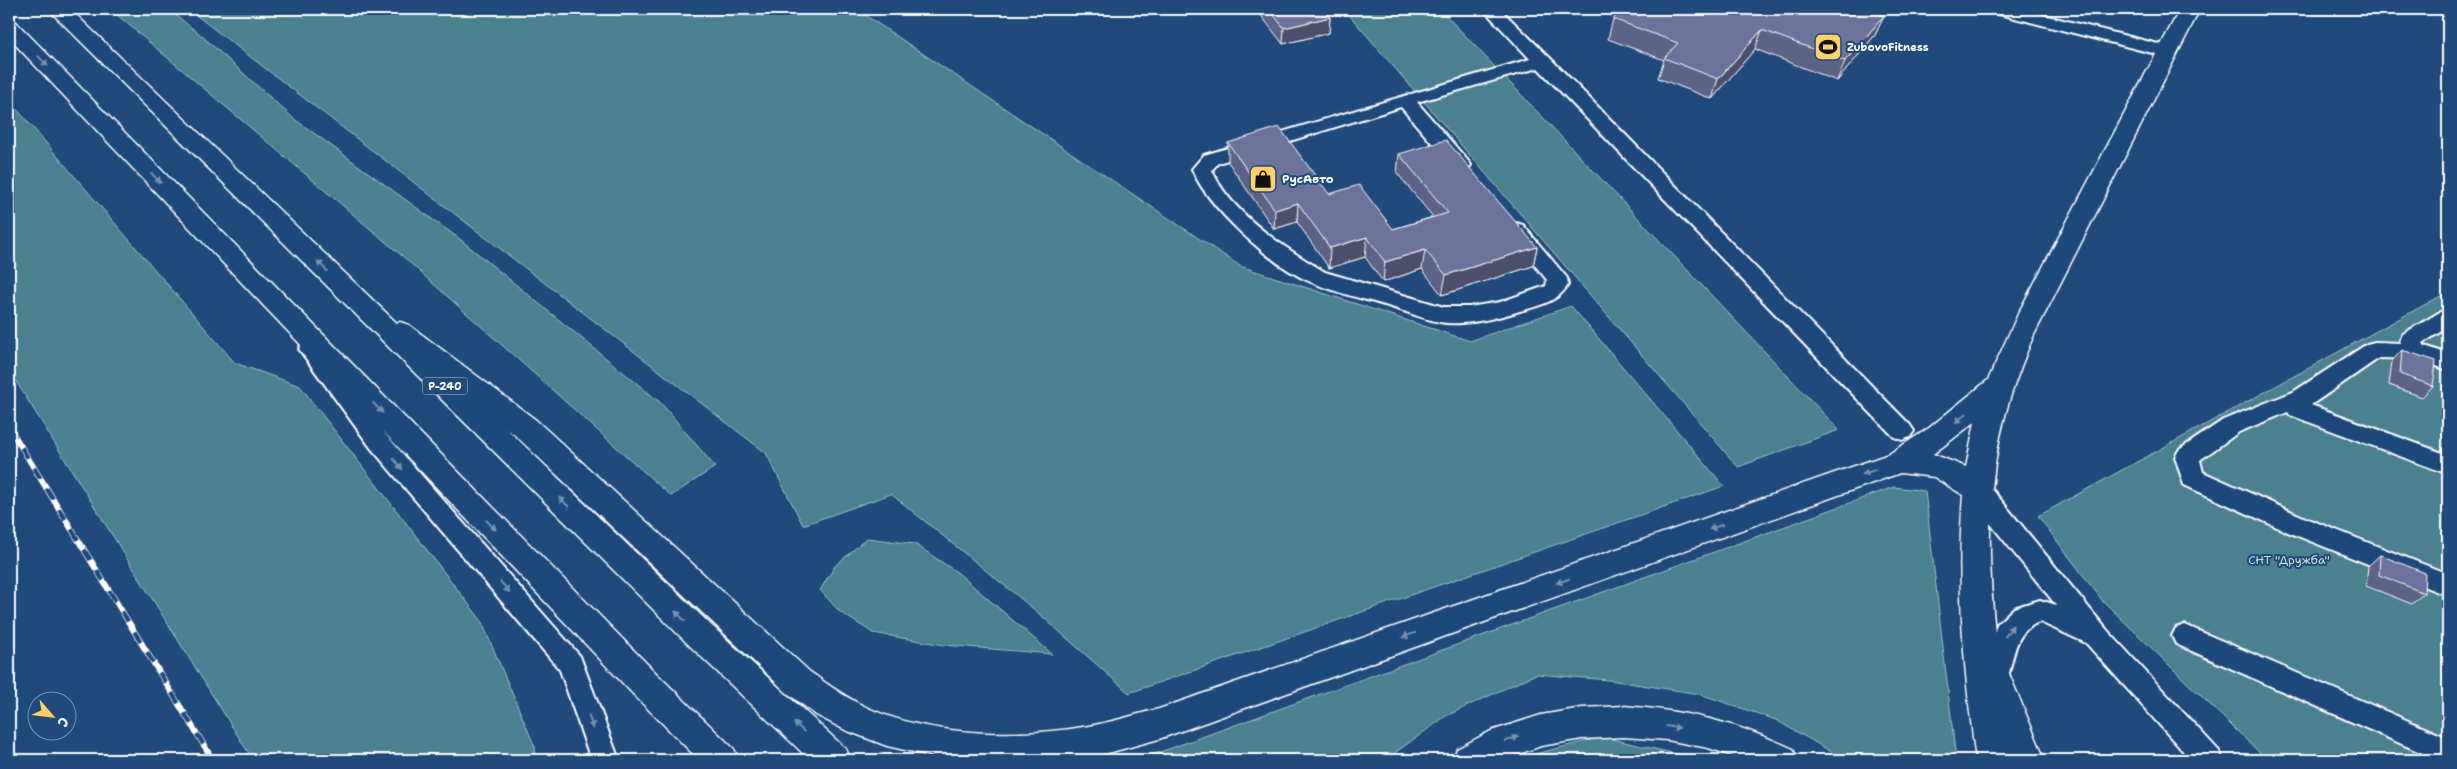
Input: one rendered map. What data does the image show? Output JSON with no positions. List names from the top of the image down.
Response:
{
  "streets": {
    "main road": ["Р-240"]
  },
  "parks": ["СНТ \"Дружба\""],
  "places": {
    "sports": ["ZubovoFitness"],
    "shop": ["РусАвто"]
  },
  "north": "bottom right"
}
